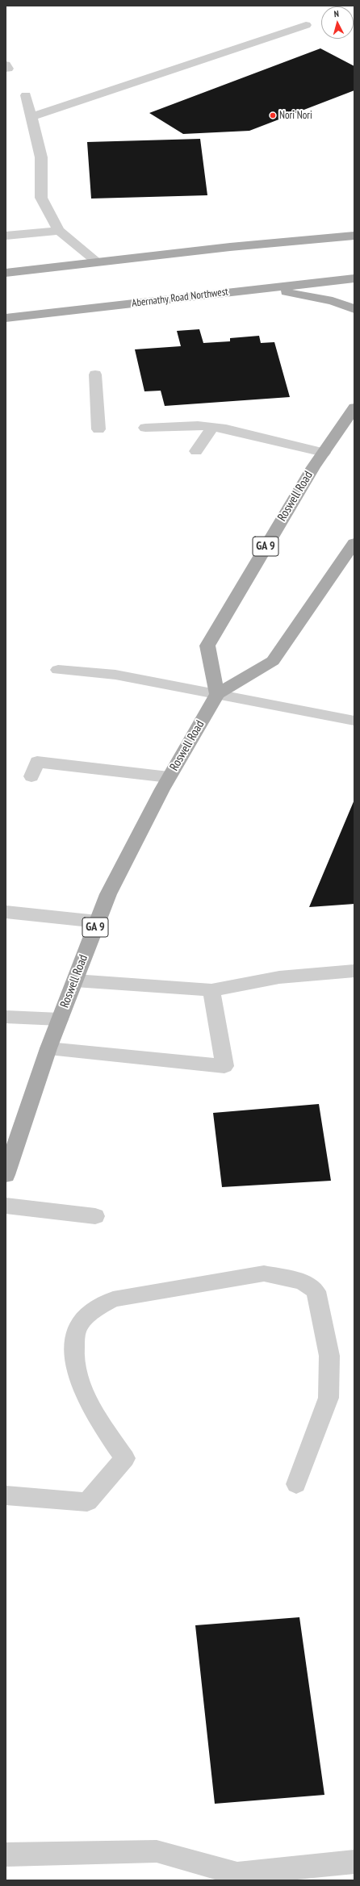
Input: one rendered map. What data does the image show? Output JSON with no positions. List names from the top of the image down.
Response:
{
  "streets": {
    "main road": ["Abernathy Road Northwest", "Roswell Road", "GA 9"]
  },
  "places": ["Nori Nori"],
  "north": "top"
}
